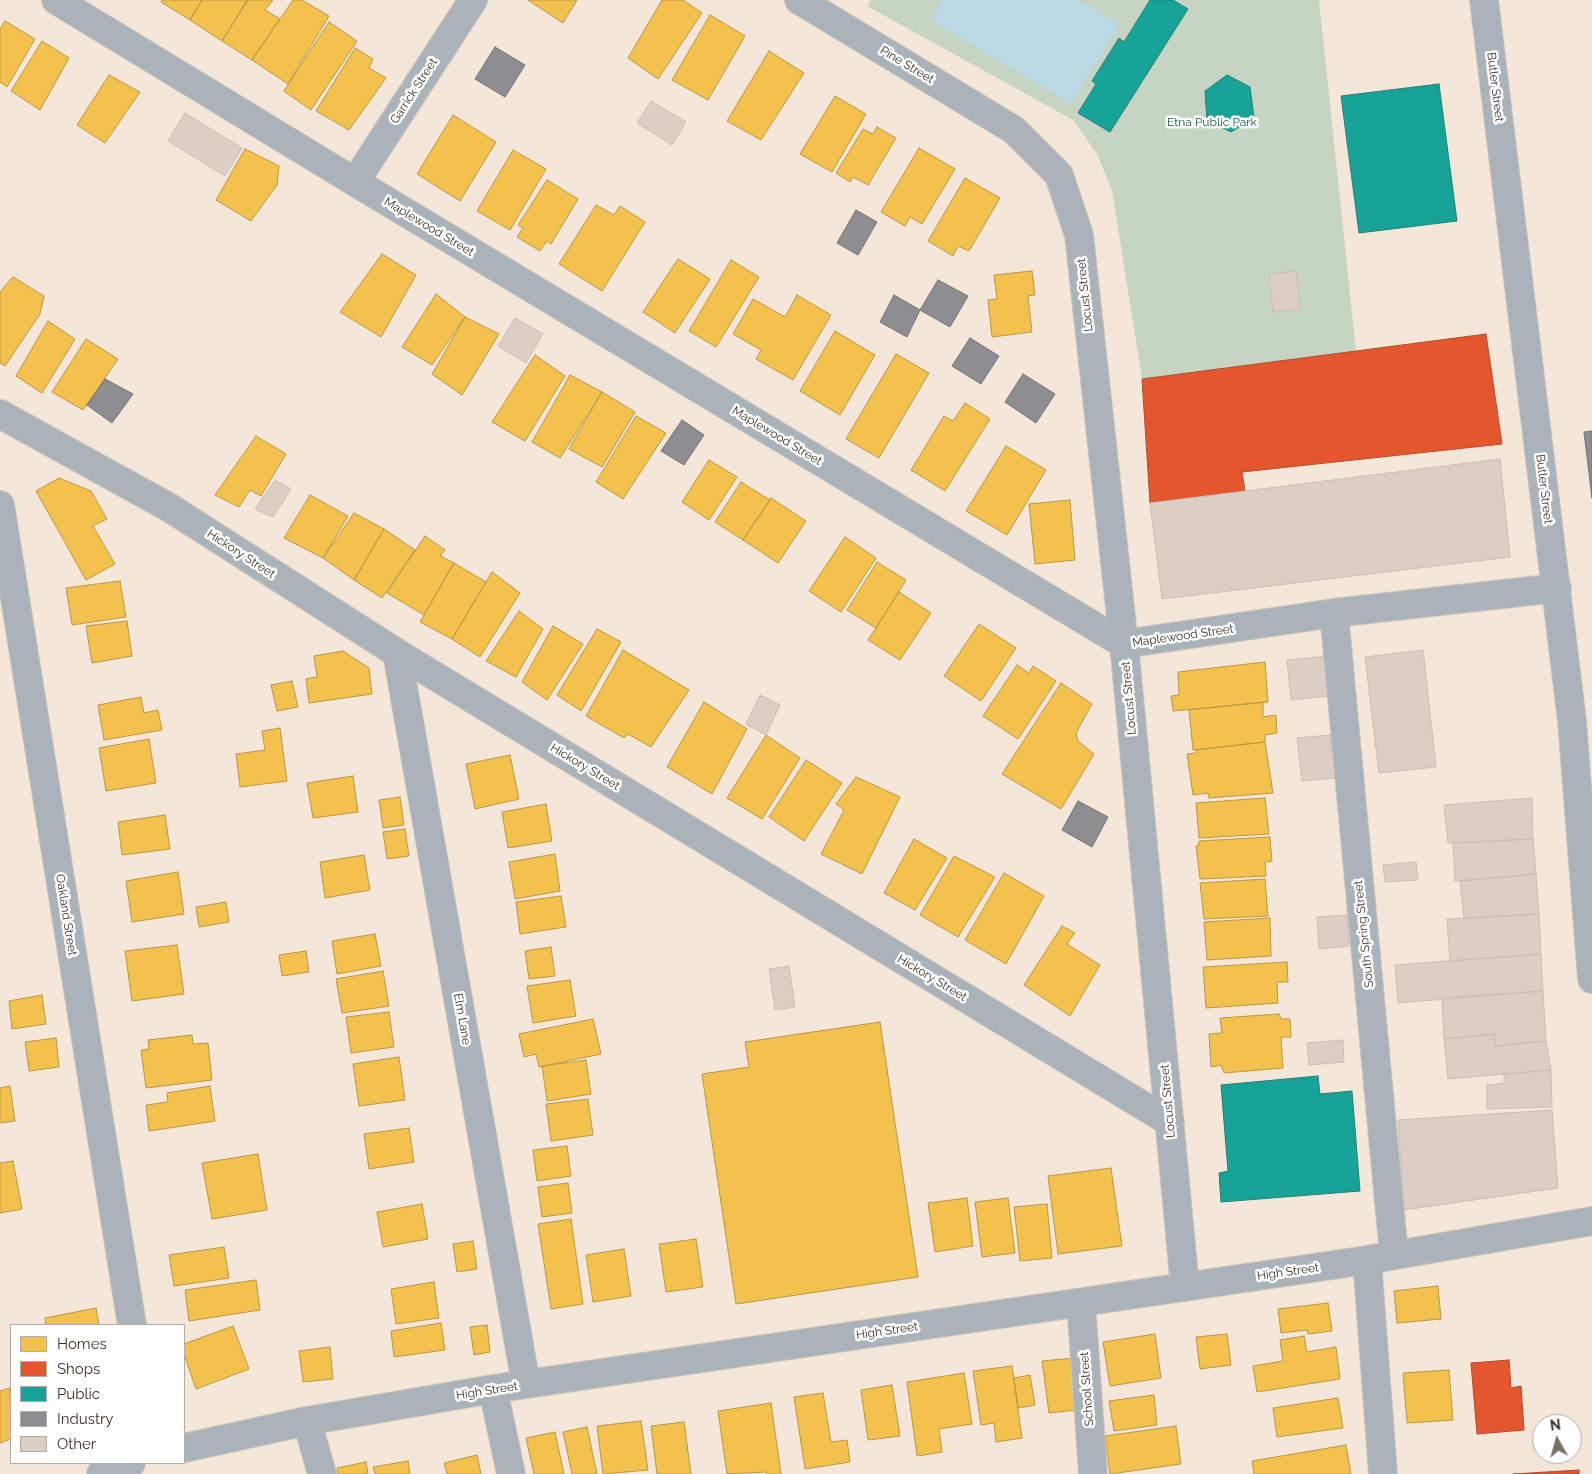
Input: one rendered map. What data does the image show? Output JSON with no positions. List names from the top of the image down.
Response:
{
  "streets": {
    "street": [
      "Pine Street",
      "Butler Street",
      "Garrick Street",
      "Maplewood Street",
      "Locust Street",
      "Hickory Street",
      "Oakland Street",
      "South Spring Street",
      "Elm Lane",
      "High Street",
      "School Street"
    ]
  },
  "crossings": [
    ["Pine Street", "Locust Street"],
    ["Butler Street", "Maplewood Street"],
    ["Garrick Street", "Maplewood Street"],
    ["Maplewood Street", "Locust Street"],
    ["Maplewood Street", "South Spring Street"],
    ["Locust Street", "Hickory Street"],
    ["Locust Street", "High Street"],
    ["Hickory Street", "Elm Lane"],
    ["South Spring Street", "High Street"],
    ["Elm Lane", "High Street"],
    ["High Street", "School Street"]
  ],
  "parks": ["Etna Public Park"],
  "legend": [
    "Homes",
    "Shops",
    "Public",
    "Industry",
    "Other"
  ],
  "north": "top"
}
